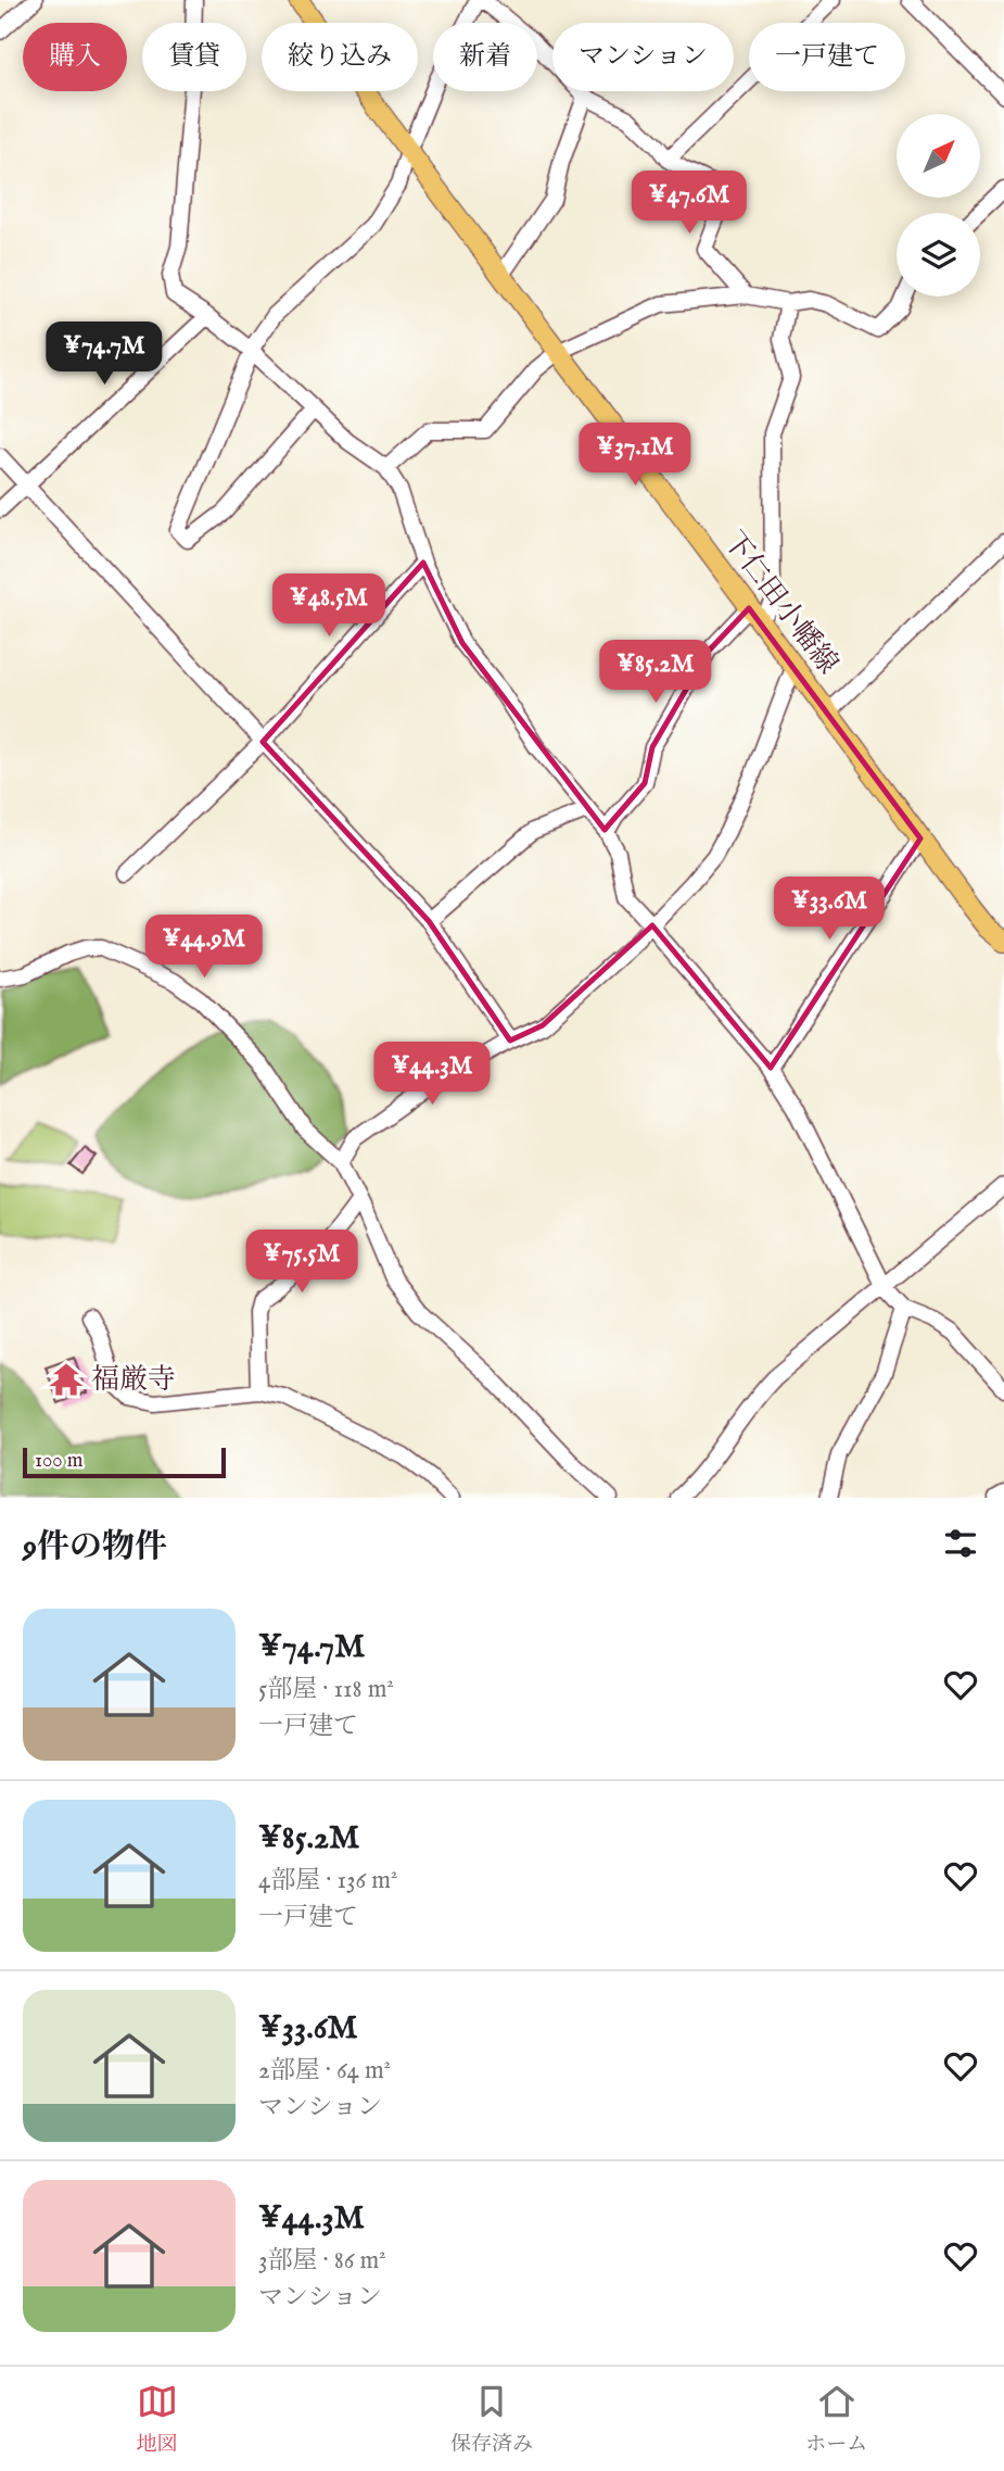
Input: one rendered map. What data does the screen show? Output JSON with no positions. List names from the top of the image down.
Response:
{
  "streets": {
    "main road": ["下仁田小幡線"]
  },
  "places": {
    "temple": ["福厳寺"]
  },
  "scale_bar": "100 m",
  "north": "top right",
  "page": {
    "chip": [
      "購入",
      "賃貸",
      "絞り込み",
      "新着",
      "マンション",
      "一戸建て"
    ],
    "price": [
      "¥47.6M",
      "¥74.7M",
      "¥37.1M",
      "¥48.5M",
      "¥85.2M",
      "¥33.6M",
      "¥44.9M",
      "¥44.3M",
      "¥75.5M"
    ],
    "scale": "100 m",
    "heading": "9件の物件",
    "list": [
      {
        "name": "¥74.7M",
        "note": "5部屋 · 118 m² · 一戸建て"
      },
      {
        "name": "¥85.2M",
        "note": "4部屋 · 136 m² · 一戸建て"
      },
      {
        "name": "¥33.6M",
        "note": "2部屋 · 64 m² · マンション"
      },
      {
        "name": "¥44.3M",
        "note": "3部屋 · 86 m² · マンション"
      }
    ],
    "tabs": ["地図", "保存済み", "ホーム"]
  }
}
